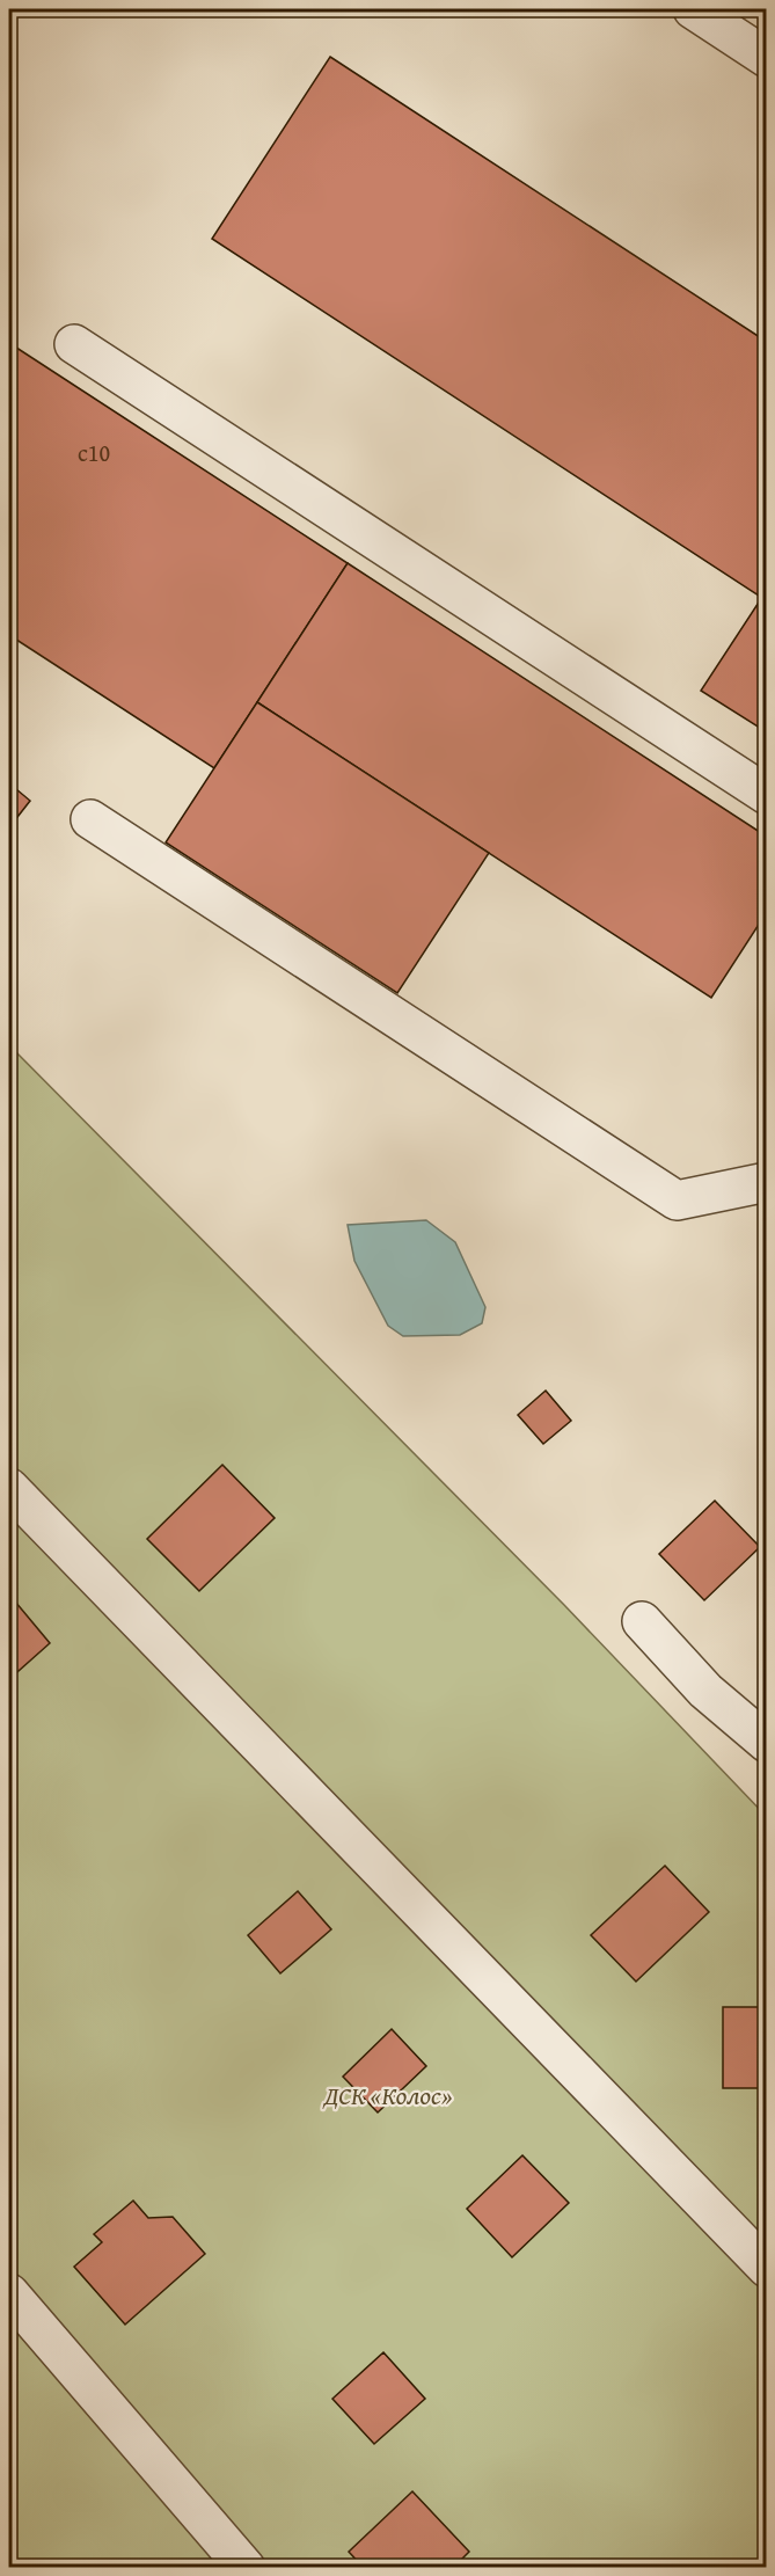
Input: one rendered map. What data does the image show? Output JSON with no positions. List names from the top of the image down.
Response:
{
  "parks": ["ДСК «Колос»"],
  "house_numbers": ["с10"]
}
